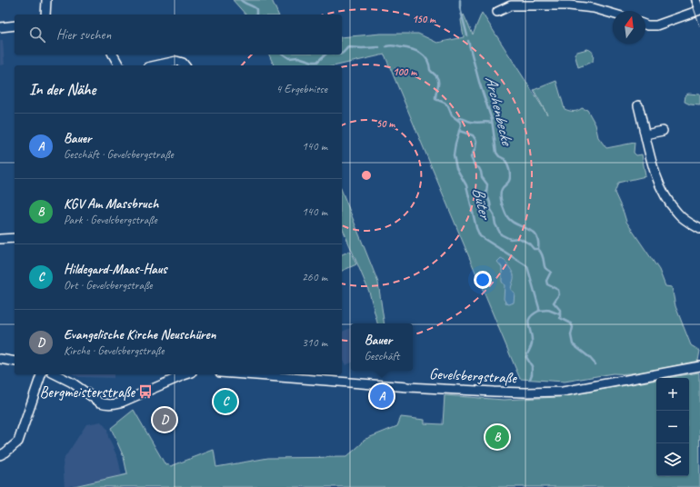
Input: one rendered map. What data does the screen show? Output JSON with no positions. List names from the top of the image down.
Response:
{
  "streets": {
    "street": ["Gevelsbergstraße"]
  },
  "water": ["Archenbecke", "Büter"],
  "places": {
    "bus stop": ["Bergmeisterstraße"]
  },
  "north": "top",
  "page": {
    "search": "Hier suchen",
    "heading": ["In der Nähe", "4 Ergebnisse"],
    "list": [
      {
        "mark": "A",
        "name": "Bauer",
        "note": "Geschäft · Gevelsbergstraße",
        "value": "140 m"
      },
      {
        "mark": "B",
        "name": "KGV Am Massbruch",
        "note": "Park · Gevelsbergstraße",
        "value": "140 m"
      },
      {
        "mark": "C",
        "name": "Hildegard-Maas-Haus",
        "note": "Ort · Gevelsbergstraße",
        "value": "260 m"
      },
      {
        "mark": "D",
        "name": "Evangelische Kirche Neuschüren",
        "note": "Kirche · Gevelsbergstraße",
        "value": "310 m"
      }
    ],
    "popup": ["Bauer", "Geschäft"],
    "map_buttons": ["+", "−"],
    "pins": [
      "A",
      "C",
      "D",
      "B"
    ]
  },
  "rings": ["150 m", "100 m", "50 m"]
}
